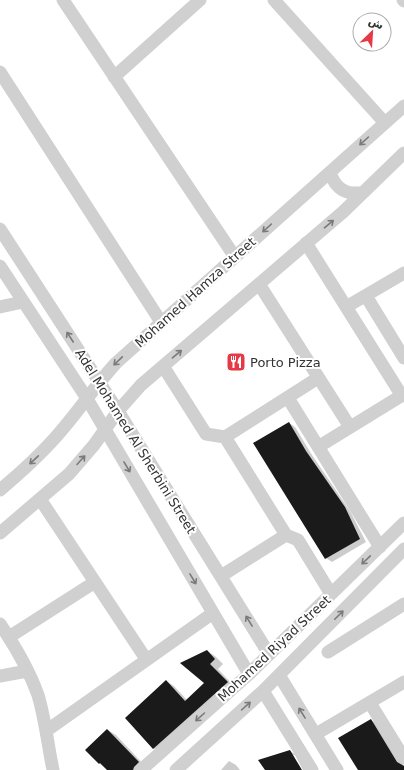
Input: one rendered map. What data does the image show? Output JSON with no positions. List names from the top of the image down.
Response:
{
  "streets": {
    "street": ["Mohamed Hamza Street", "Adel Mohamed Al Sherbini Street", "Mohamed Riyad Street"]
  },
  "crossings": [
    ["Mohamed Hamza Street", "Adel Mohamed Al Sherbini Street"],
    ["Adel Mohamed Al Sherbini Street", "Mohamed Riyad Street"]
  ],
  "places": {
    "restaurant": ["Porto Pizza"]
  },
  "north": "top right"
}
